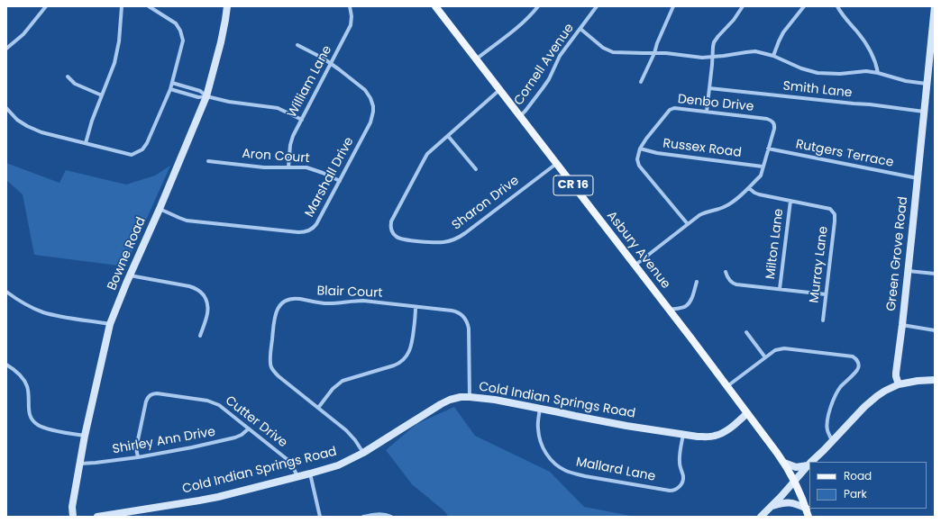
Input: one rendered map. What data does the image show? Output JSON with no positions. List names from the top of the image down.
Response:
{
  "streets": {
    "main road": ["CR 16", "Asbury Avenue"],
    "street": [
      "Cornell Avenue",
      "William Lane",
      "Smith Lane",
      "Denbo Drive",
      "Russex Road",
      "Rutgers Terrace",
      "Aron Court",
      "Marshall Drive",
      "Sharon Drive",
      "Milton Lane",
      "Bowne Road",
      "Green Grove Road",
      "Murray Lane",
      "Blair Court",
      "Cold Indian Springs Road",
      "Cutter Drive",
      "Shirley Ann Drive",
      "Mallard Lane"
    ]
  },
  "crossings": [
    ["Cornell Avenue", "Asbury Avenue"],
    ["William Lane", "Aron Court"],
    ["William Lane", "Marshall Drive"],
    ["Smith Lane", "Green Grove Road"],
    ["Denbo Drive", "Russex Road"],
    ["Denbo Drive", "Rutgers Terrace"],
    ["Rutgers Terrace", "Green Grove Road"],
    ["Aron Court", "Marshall Drive"],
    ["Marshall Drive", "Bowne Road"],
    ["Sharon Drive", "Asbury Avenue"],
    ["Milton Lane", "Murray Lane"],
    ["Asbury Avenue", "Cold Indian Springs Road"],
    ["Bowne Road", "Shirley Ann Drive"],
    ["Blair Court", "Cold Indian Springs Road"],
    ["Cold Indian Springs Road", "Cutter Drive"],
    ["Cold Indian Springs Road", "Mallard Lane"],
    ["Cutter Drive", "Shirley Ann Drive"]
  ],
  "legend": ["Road", "Park"]
}
